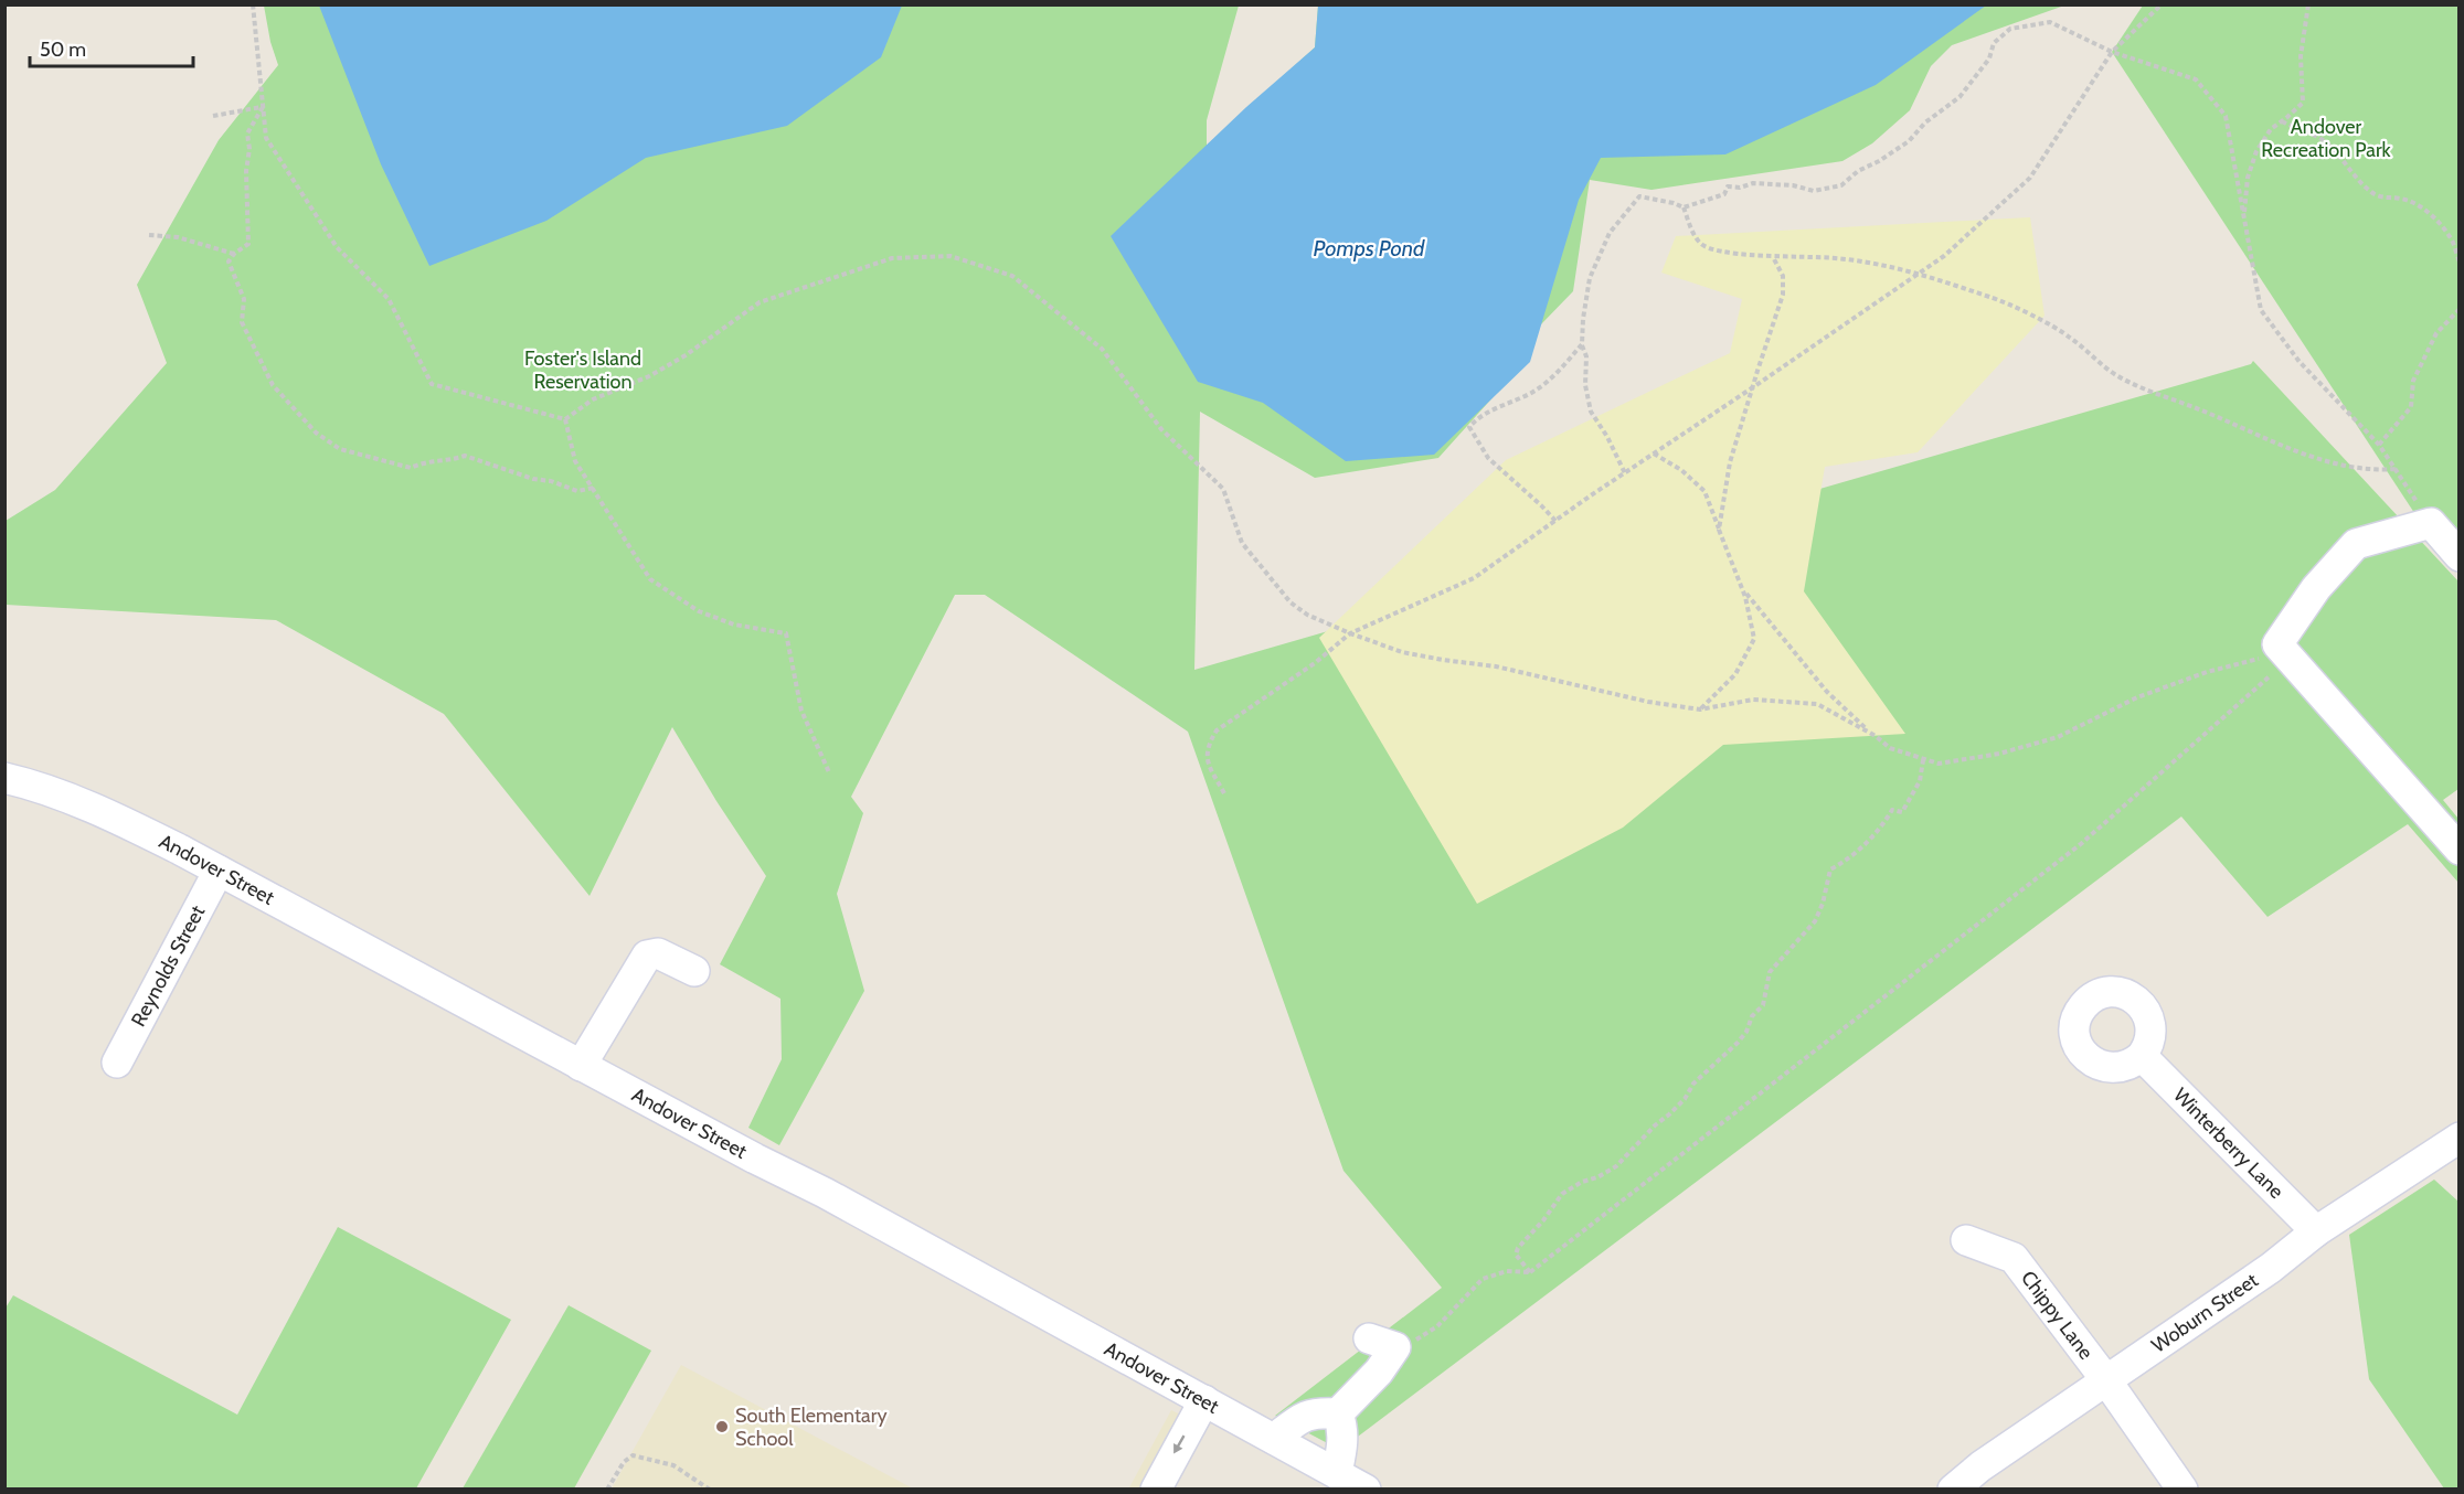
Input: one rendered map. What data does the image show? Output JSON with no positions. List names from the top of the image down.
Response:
{
  "streets": {
    "street": [
      "Andover Street",
      "Reynolds Street",
      "Winterberry Lane",
      "Woburn Street",
      "Chippy Lane"
    ]
  },
  "crossings": [
    ["Andover Street", "Reynolds Street"],
    ["Winterberry Lane", "Woburn Street"],
    ["Woburn Street", "Chippy Lane"]
  ],
  "water": ["Pomps Pond"],
  "parks": ["Andover Recreation Park", "Foster's Island Reservation"],
  "places": ["South Elementary School"],
  "scale_bar": "50 m"
}
